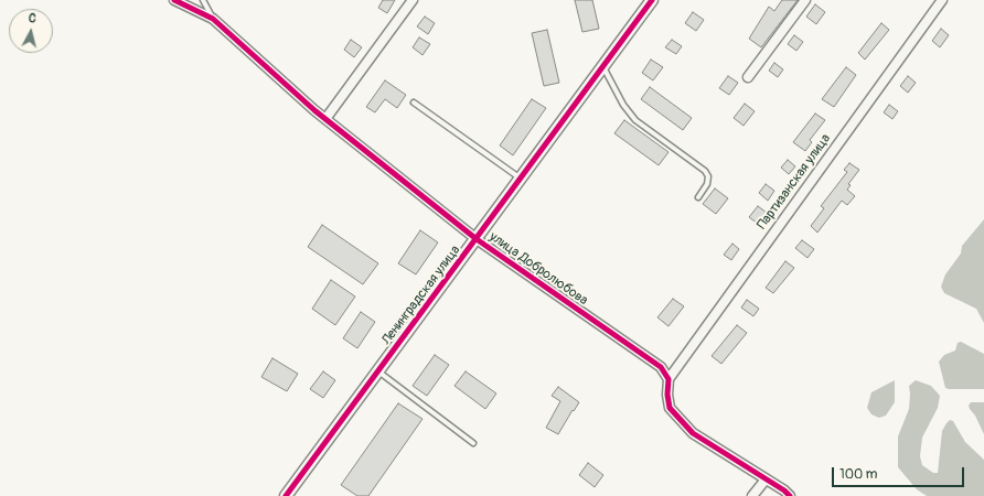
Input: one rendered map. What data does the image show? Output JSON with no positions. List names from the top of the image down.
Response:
{
  "streets": {
    "street": ["Партизанская улица", "улица Добролюбова", "Ленинградская улица"]
  },
  "crossings": [
    ["Партизанская улица", "улица Добролюбова"],
    ["улица Добролюбова", "Ленинградская улица"]
  ],
  "scale_bar": "100 m",
  "north": "top"
}
